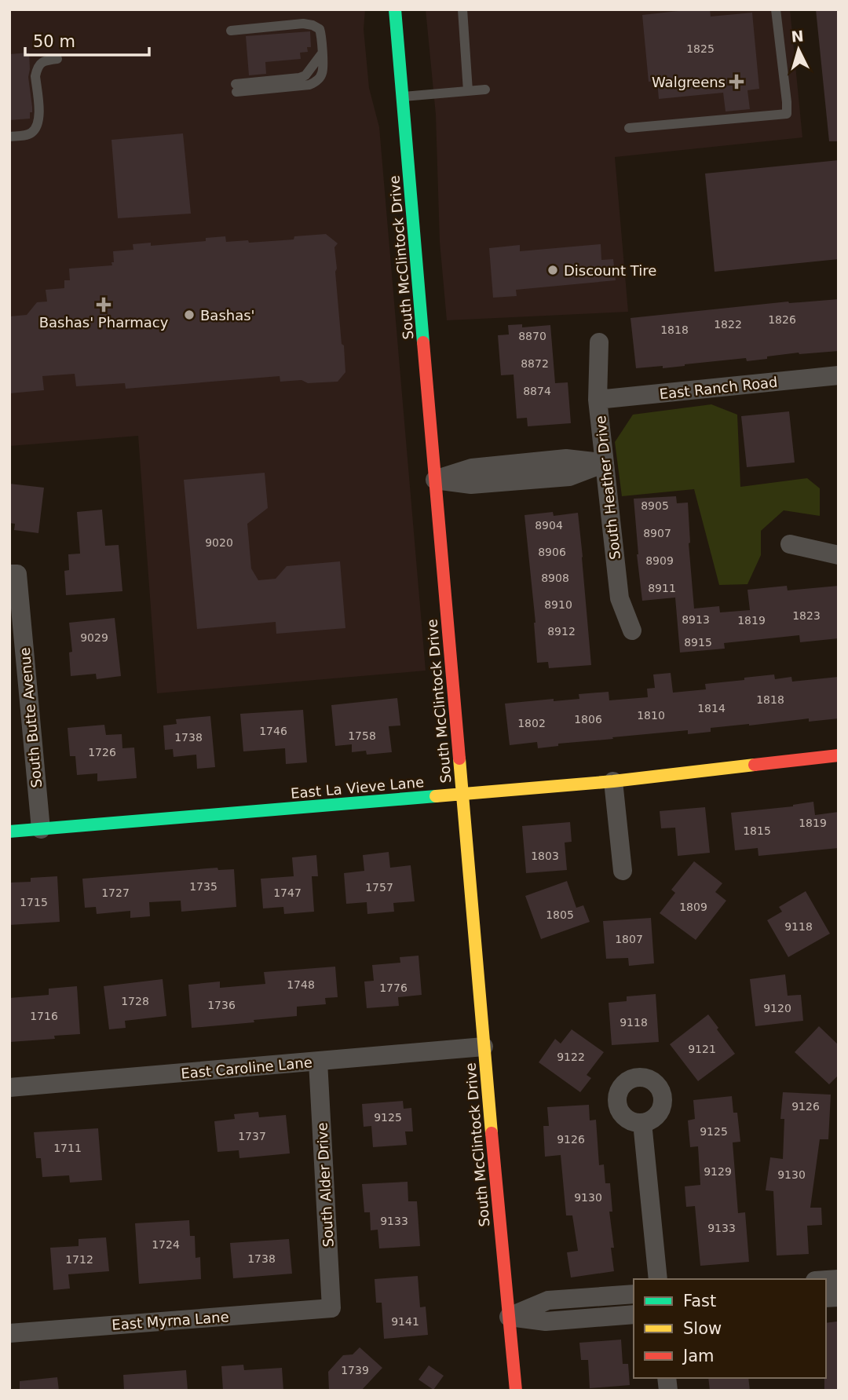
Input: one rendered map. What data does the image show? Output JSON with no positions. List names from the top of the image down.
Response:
{
  "streets": {
    "main road": ["South McClintock Drive", "East La Vieve Lane"],
    "street": [
      "East Ranch Road",
      "South Heather Drive",
      "South Butte Avenue",
      "East Caroline Lane",
      "South Alder Drive",
      "East Myrna Lane"
    ]
  },
  "crossings": [
    ["South McClintock Drive", "East La Vieve Lane"],
    ["South McClintock Drive", "East Caroline Lane"],
    ["East Ranch Road", "South Heather Drive"],
    ["South Butte Avenue", "East La Vieve Lane"],
    ["East Caroline Lane", "South Alder Drive"],
    ["South Alder Drive", "East Myrna Lane"]
  ],
  "places": {
    "health": ["Walgreens", "Bashas' Pharmacy"],
    "other": ["Discount Tire", "Bashas'"]
  },
  "house_numbers": [
    "1825",
    "1826",
    "1822",
    "1818",
    "8870",
    "8872",
    "8874",
    "8905",
    "8904",
    "8907",
    "9020",
    "8906",
    "8909",
    "8908",
    "8911",
    "8910",
    "1823",
    "8913",
    "1819",
    "8912",
    "9029",
    "8915",
    "1818",
    "1814",
    "1810",
    "1806",
    "1802",
    "1746",
    "1758",
    "1738",
    "1726",
    "1819",
    "1815",
    "1803",
    "1735",
    "1757",
    "1727",
    "1747",
    "1715",
    "1809",
    "1805",
    "9118",
    "1807",
    "1748",
    "1776",
    "1728",
    "1736",
    "9120",
    "1716",
    "9118",
    "9121",
    "9122",
    "9126",
    "9125",
    "9125",
    "1737",
    "9126",
    "1711",
    "9129",
    "9130",
    "9130",
    "9133",
    "9133",
    "1724",
    "1738",
    "1712",
    "9141",
    "1739"
  ],
  "legend": ["Fast", "Slow", "Jam"],
  "scale_bar": "50 m",
  "north": "top"
}
